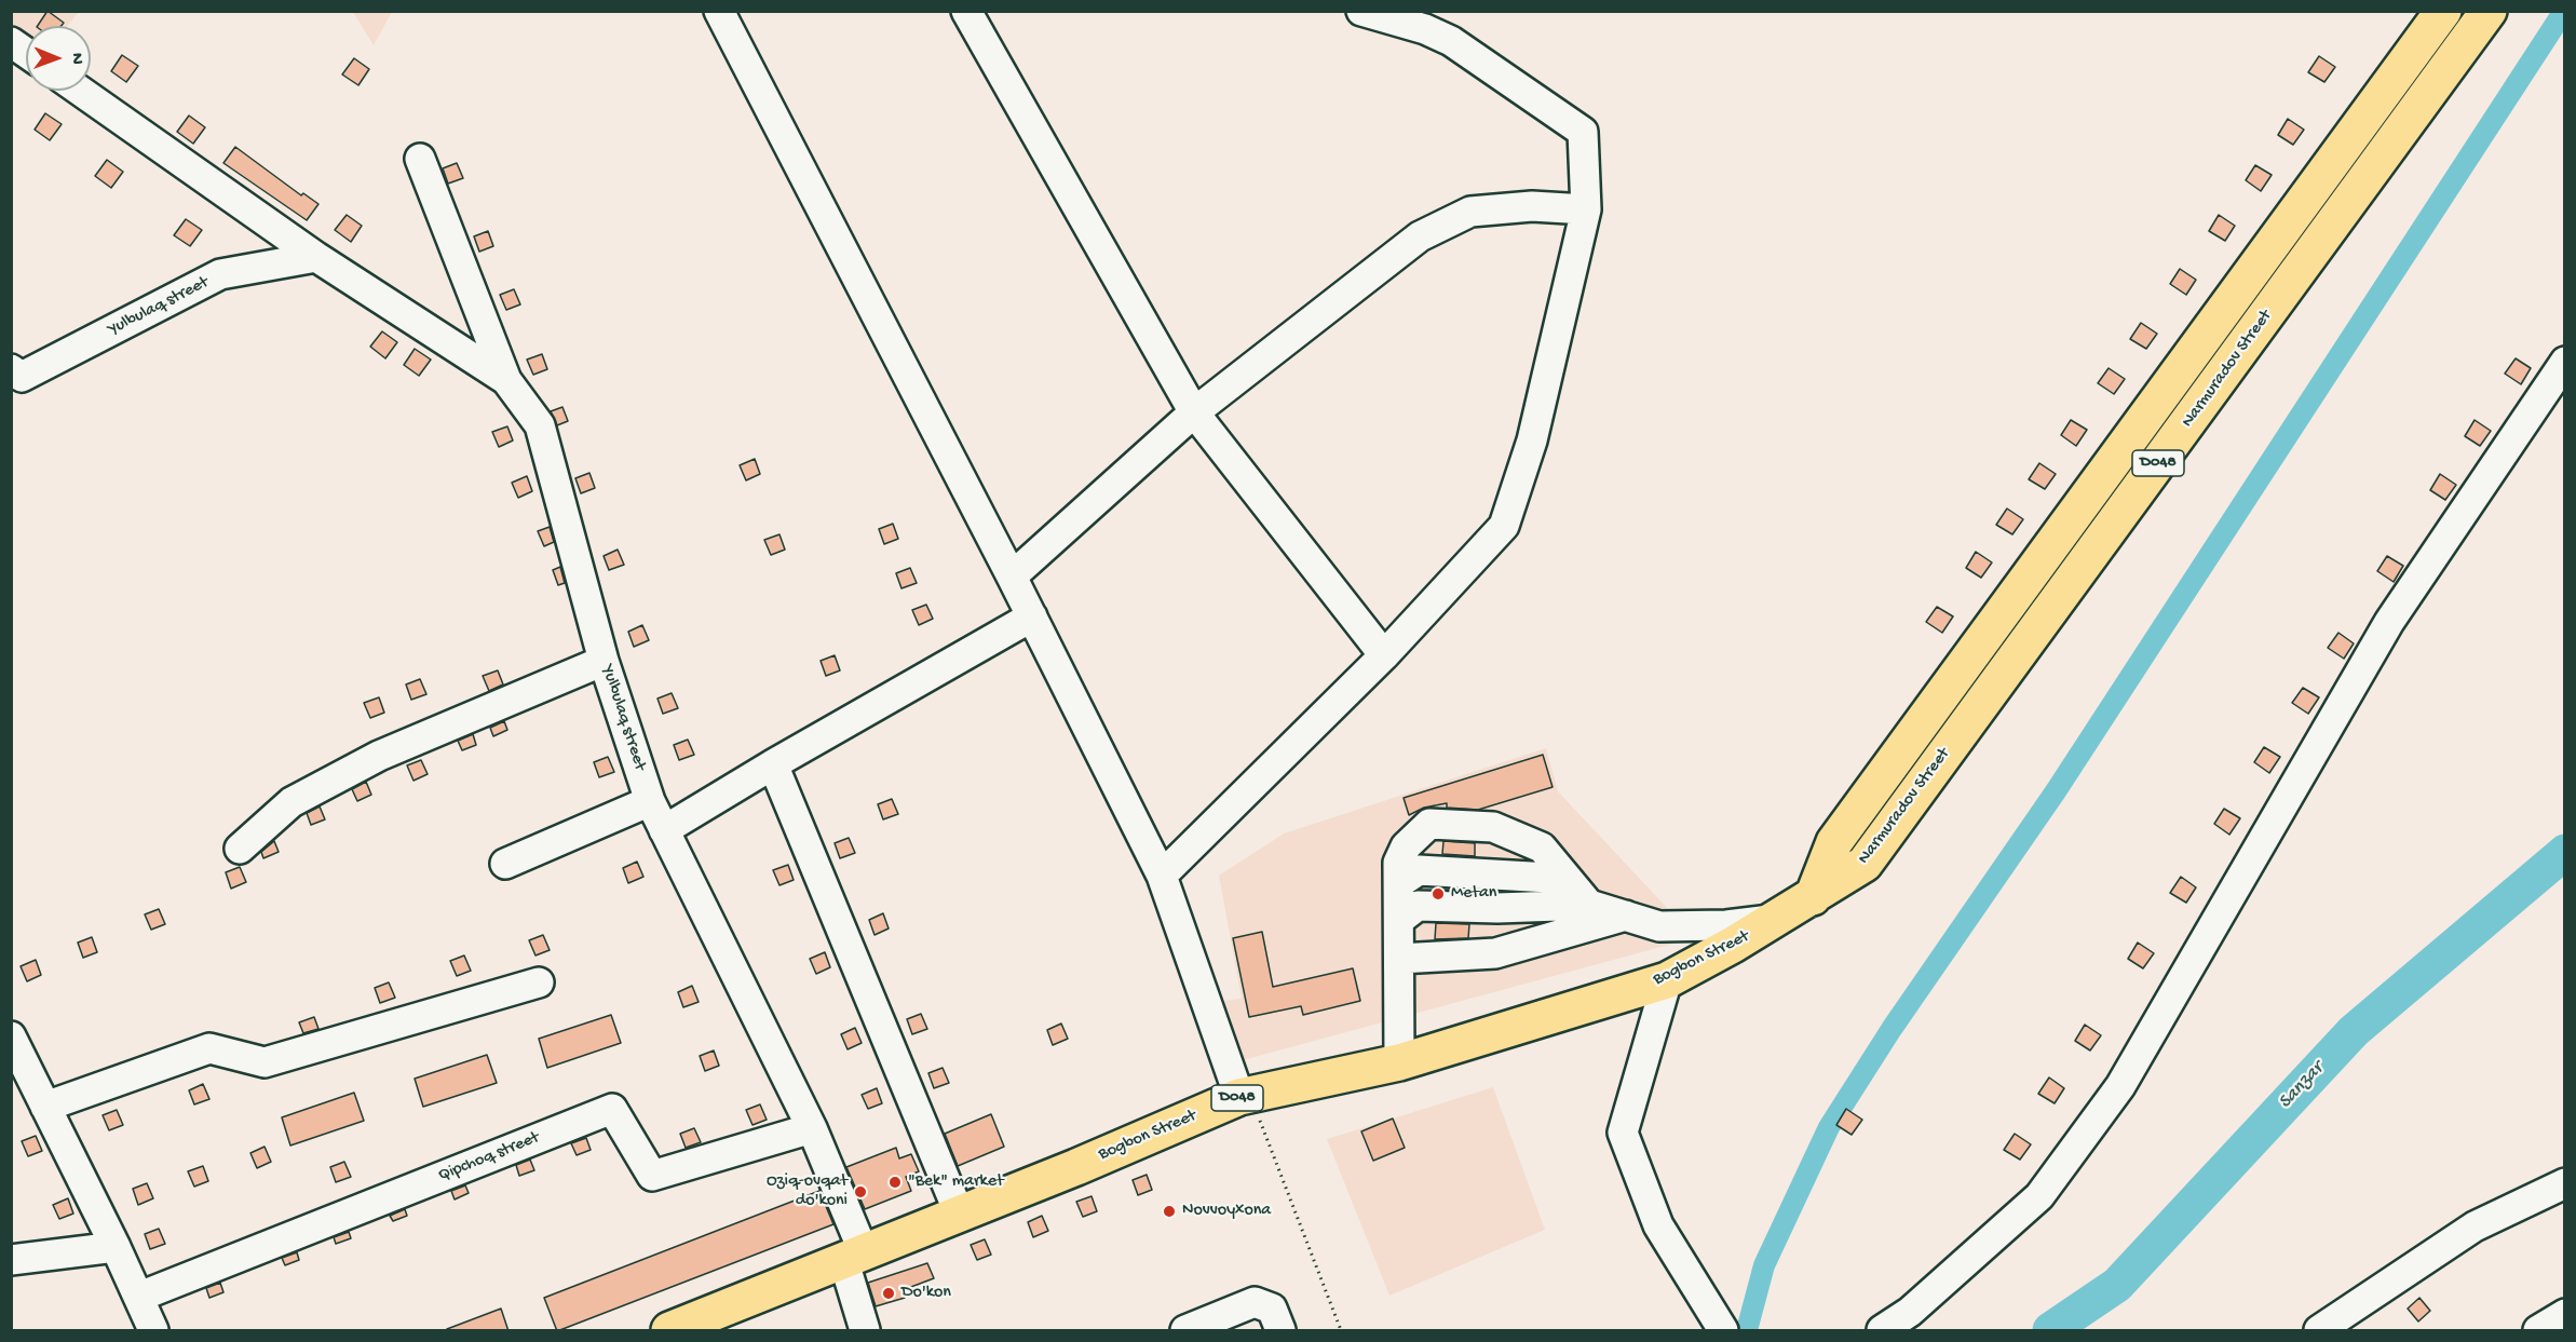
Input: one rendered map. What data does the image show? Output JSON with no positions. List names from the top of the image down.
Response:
{
  "streets": {
    "main road": ["Narmuradov Street", "D048", "Bogbon Street"],
    "street": ["Yulbulaq street", "Qipchoq street"]
  },
  "crossings": [
    ["Yulbulaq street", "Bogbon Street"],
    ["Yulbulaq street", "Qipchoq street"],
    ["Narmuradov Street", "Bogbon Street"]
  ],
  "water": ["Sanzar"],
  "places": [
    "Metan",
    "\"Bek\" market",
    "Oziq-ovqat do'koni",
    "Novvoyxona",
    "Do'kon"
  ],
  "north": "right"
}
